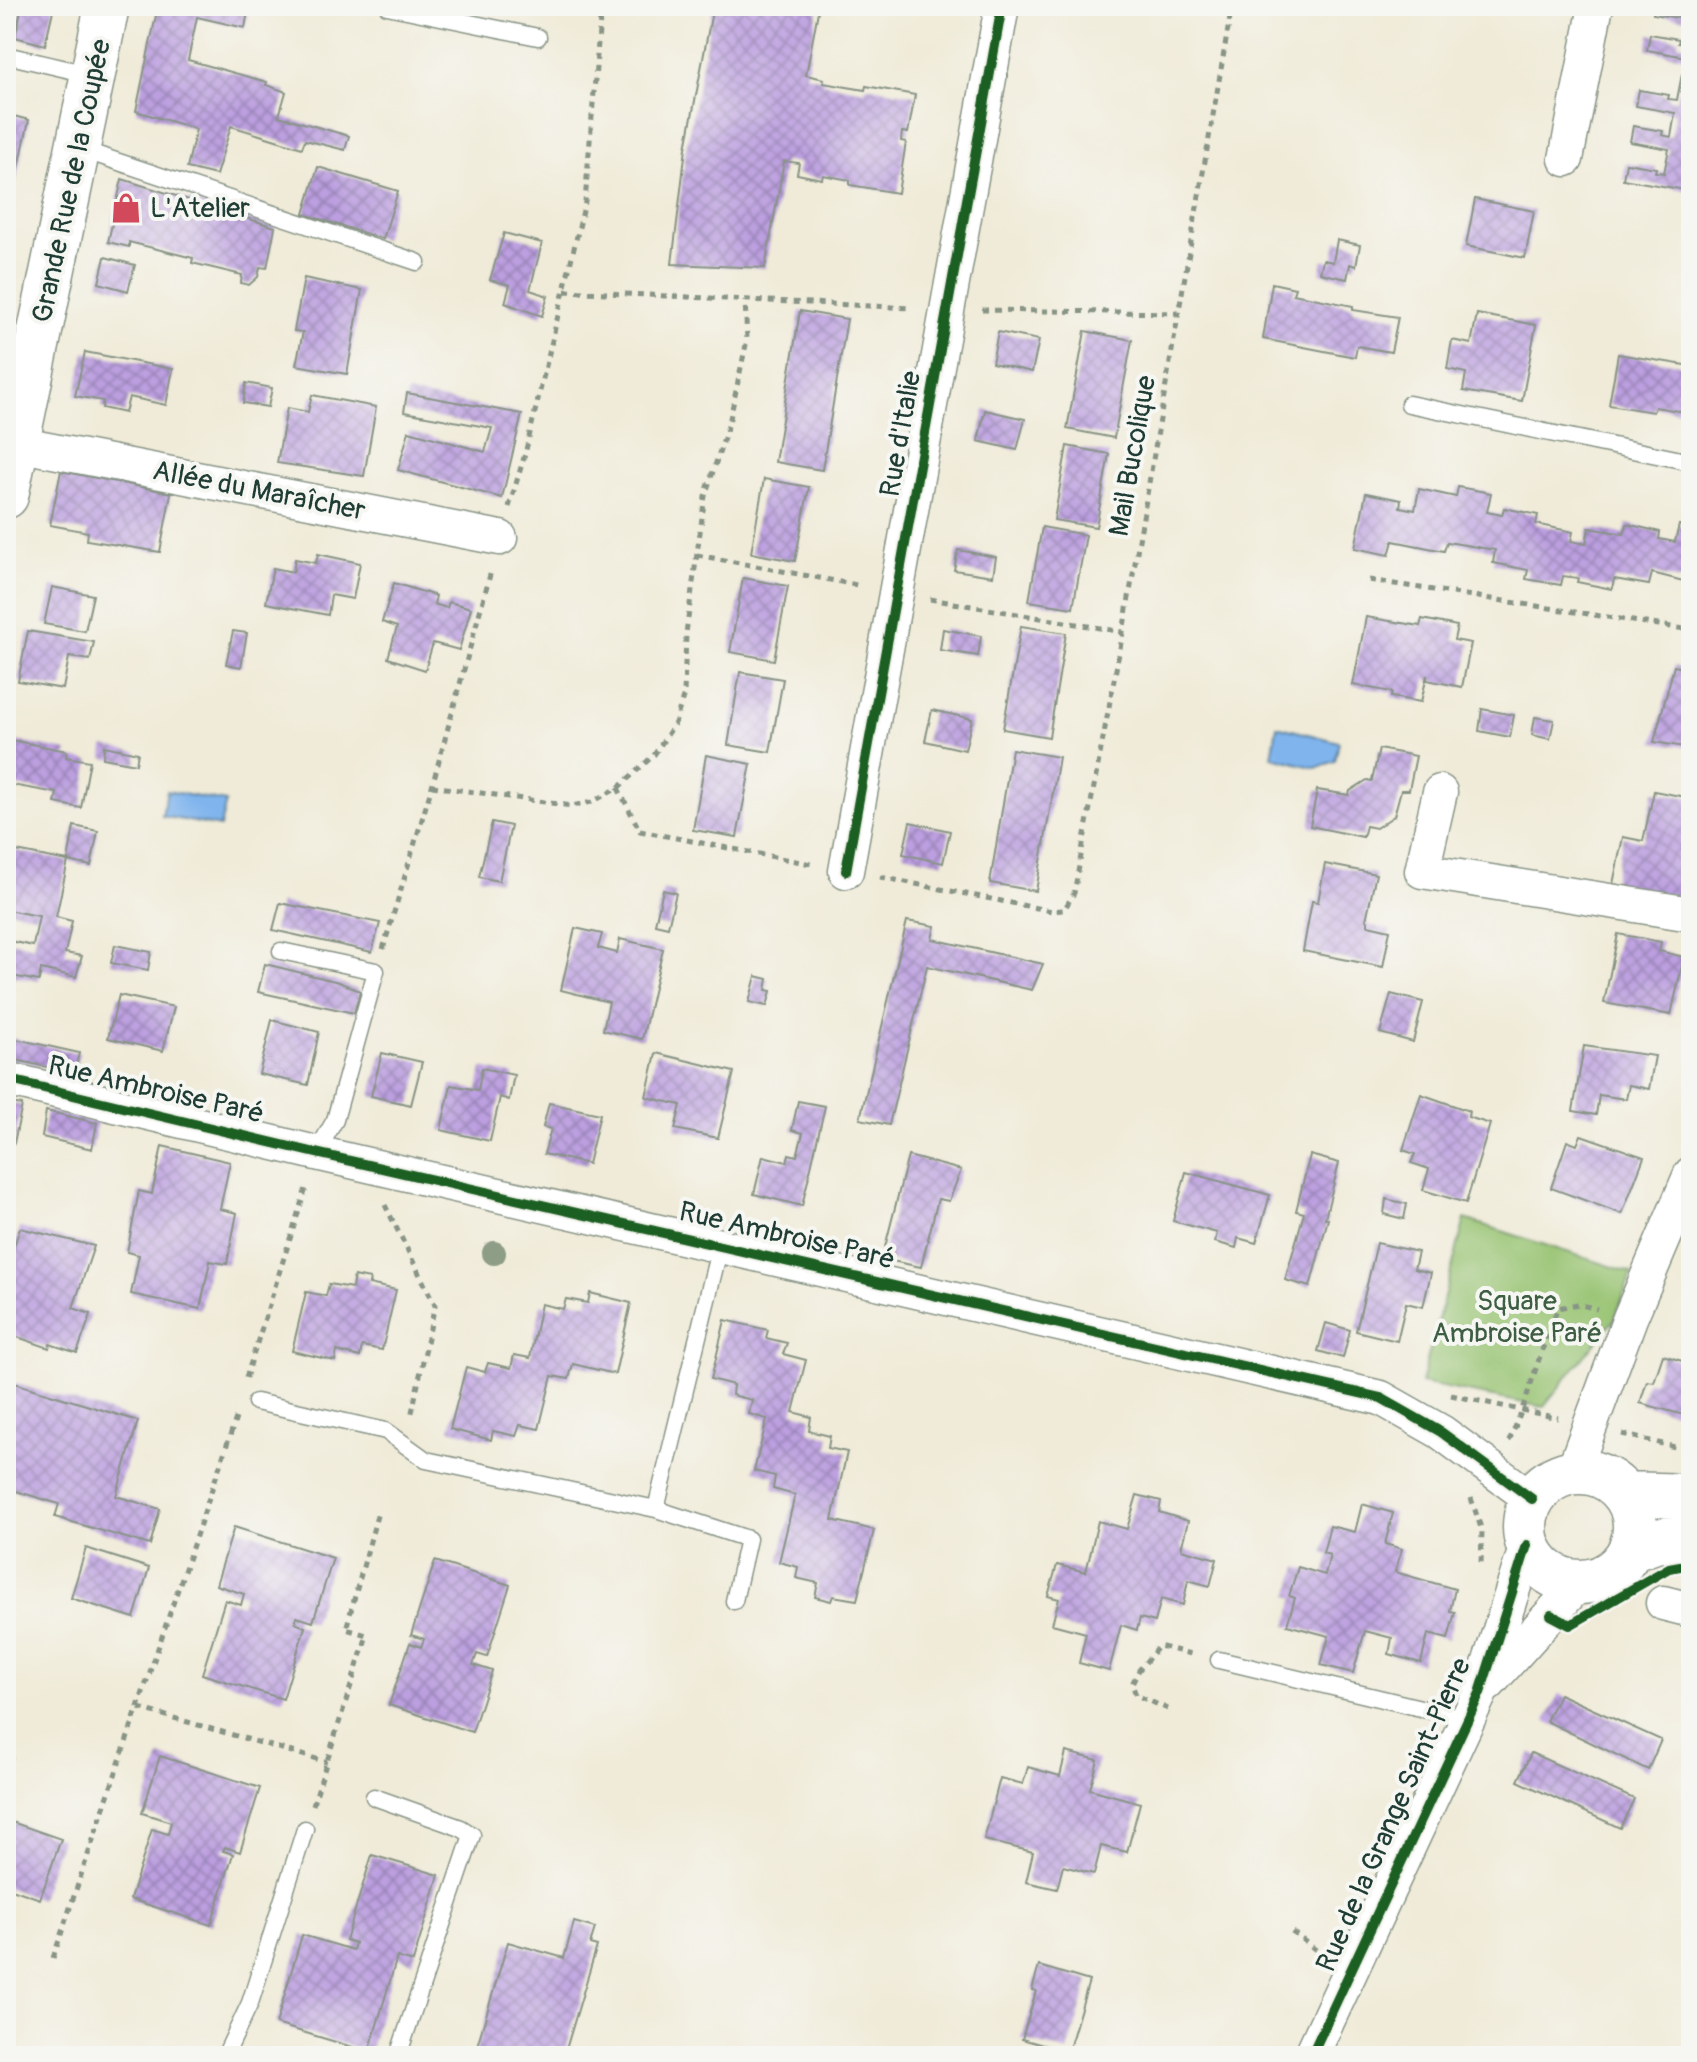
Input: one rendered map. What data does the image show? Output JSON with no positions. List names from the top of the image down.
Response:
{
  "streets": {
    "street": [
      "Grande Rue de la Coupée",
      "Rue d'Italie",
      "Allée du Maraîcher",
      "Rue Ambroise Paré",
      "Rue de la Grange Saint-Pierre"
    ],
    "path": ["Mail Bucolique"]
  },
  "crossings": [
    ["Grande Rue de la Coupée", "Allée du Maraîcher"],
    ["Rue d'Italie", "Mail Bucolique"],
    ["Rue Ambroise Paré", "Rue de la Grange Saint-Pierre"]
  ],
  "parks": ["Square Ambroise Paré"],
  "places": {
    "shop": ["L'Atelier"]
  }
}
